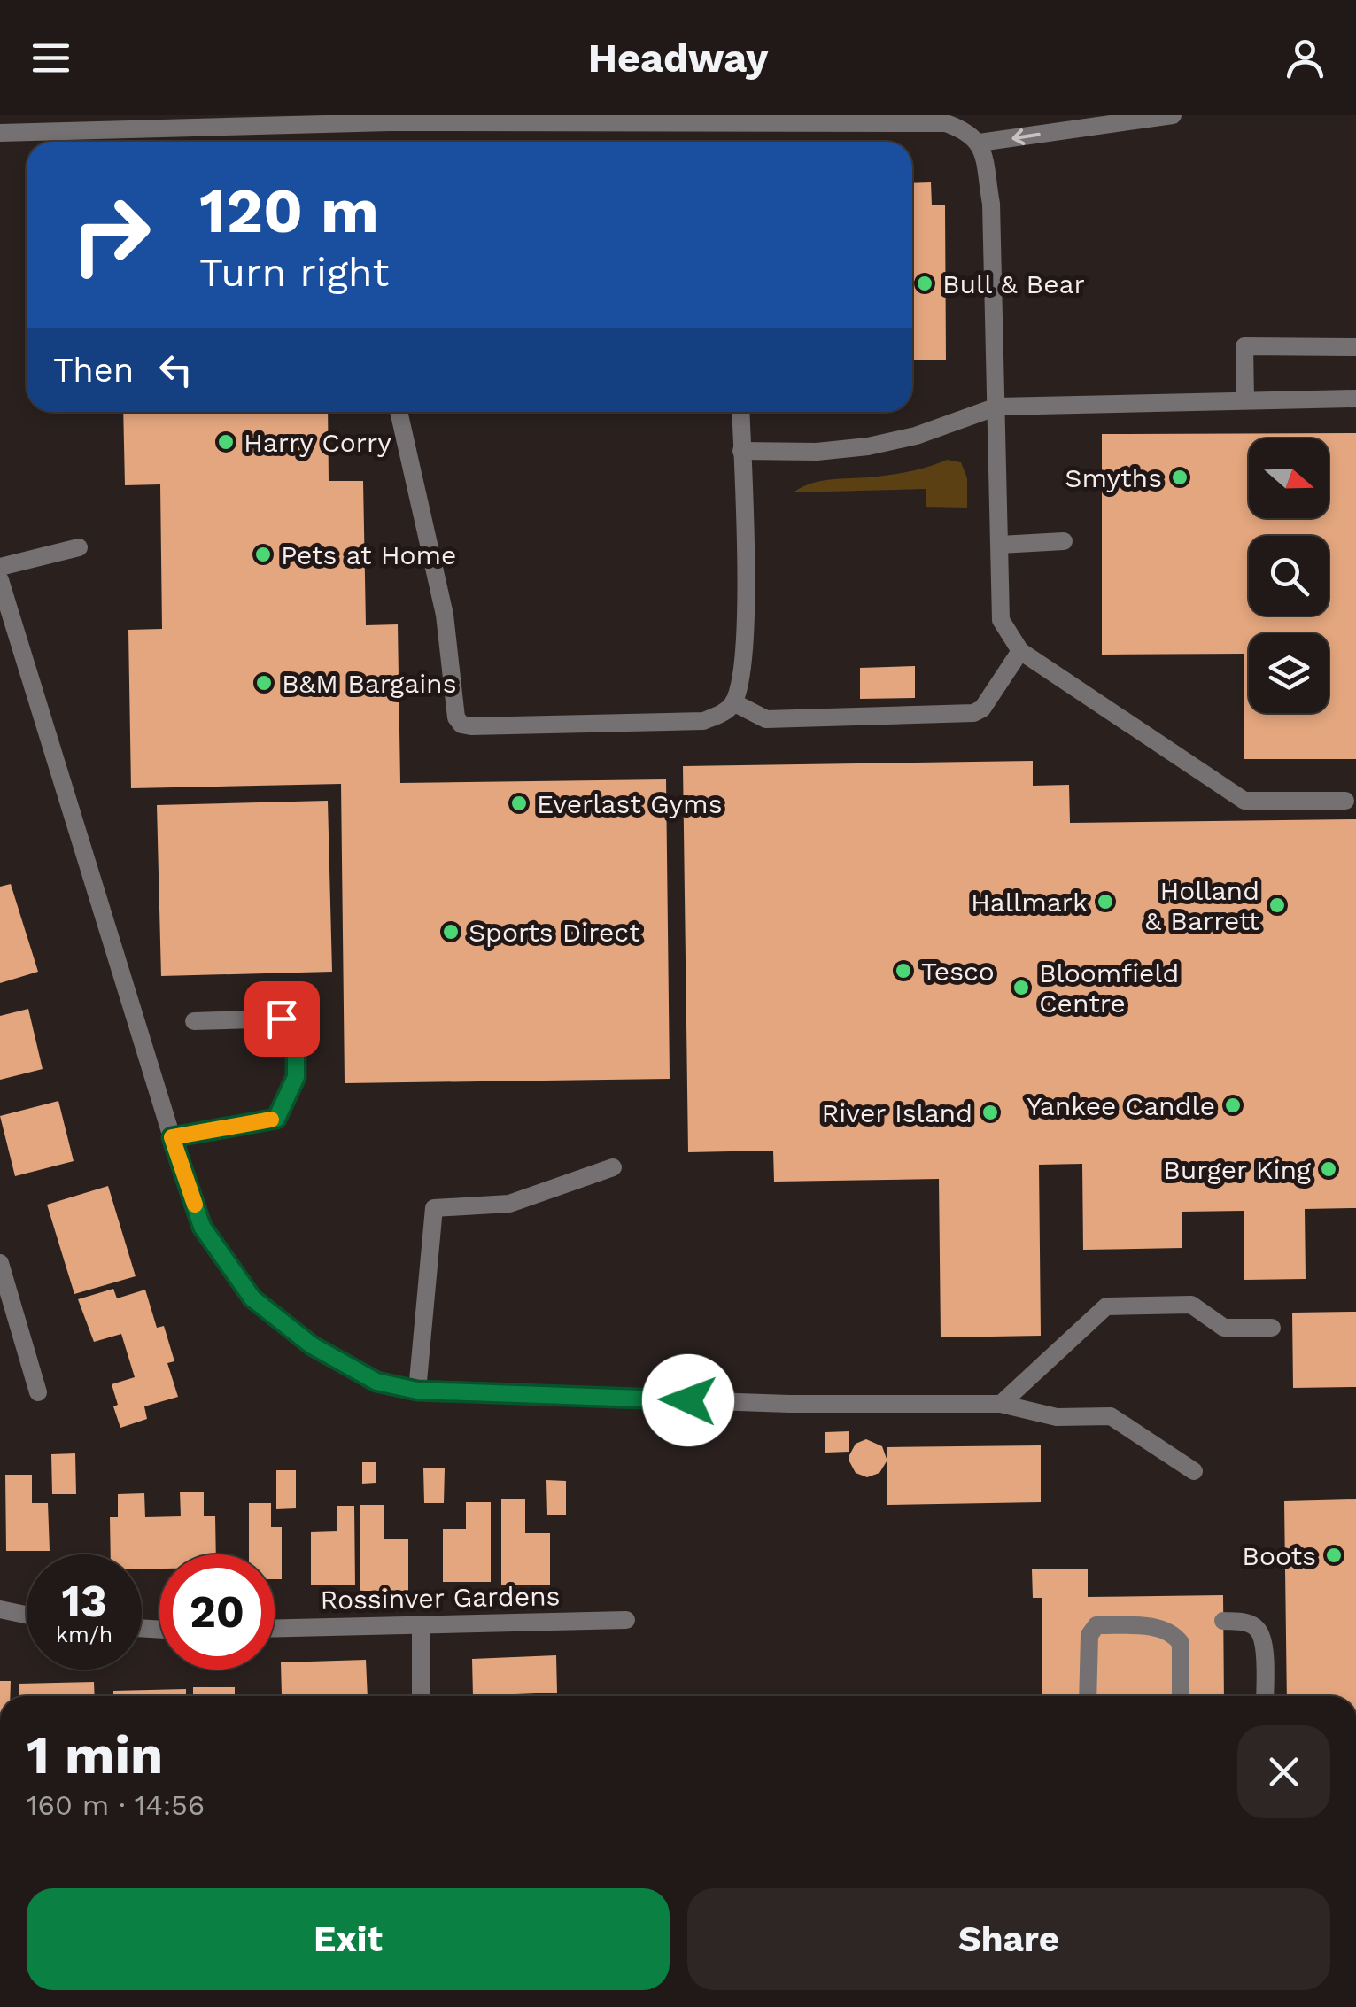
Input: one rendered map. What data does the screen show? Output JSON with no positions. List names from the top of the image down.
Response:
{
  "streets": {
    "street": ["Rossinver Gardens"]
  },
  "places": [
    "Bull & Bear",
    "Harry Corry",
    "Smyths",
    "Pets at Home",
    "B&M Bargains",
    "Everlast Gyms",
    "Hallmark",
    "Holland & Barrett",
    "Sports Direct",
    "Tesco",
    "Bloomfield Centre",
    "Yankee Candle",
    "River Island",
    "Burger King",
    "Boots"
  ],
  "north": "right",
  "page": {
    "header": "Headway",
    "turn": ["120 m", "Turn right"],
    "then": "Then",
    "speed": "13 km/h",
    "limit": "20",
    "heading": ["1 min", "160 m · 14:56"],
    "buttons": ["Exit", "Share"]
  }
}
